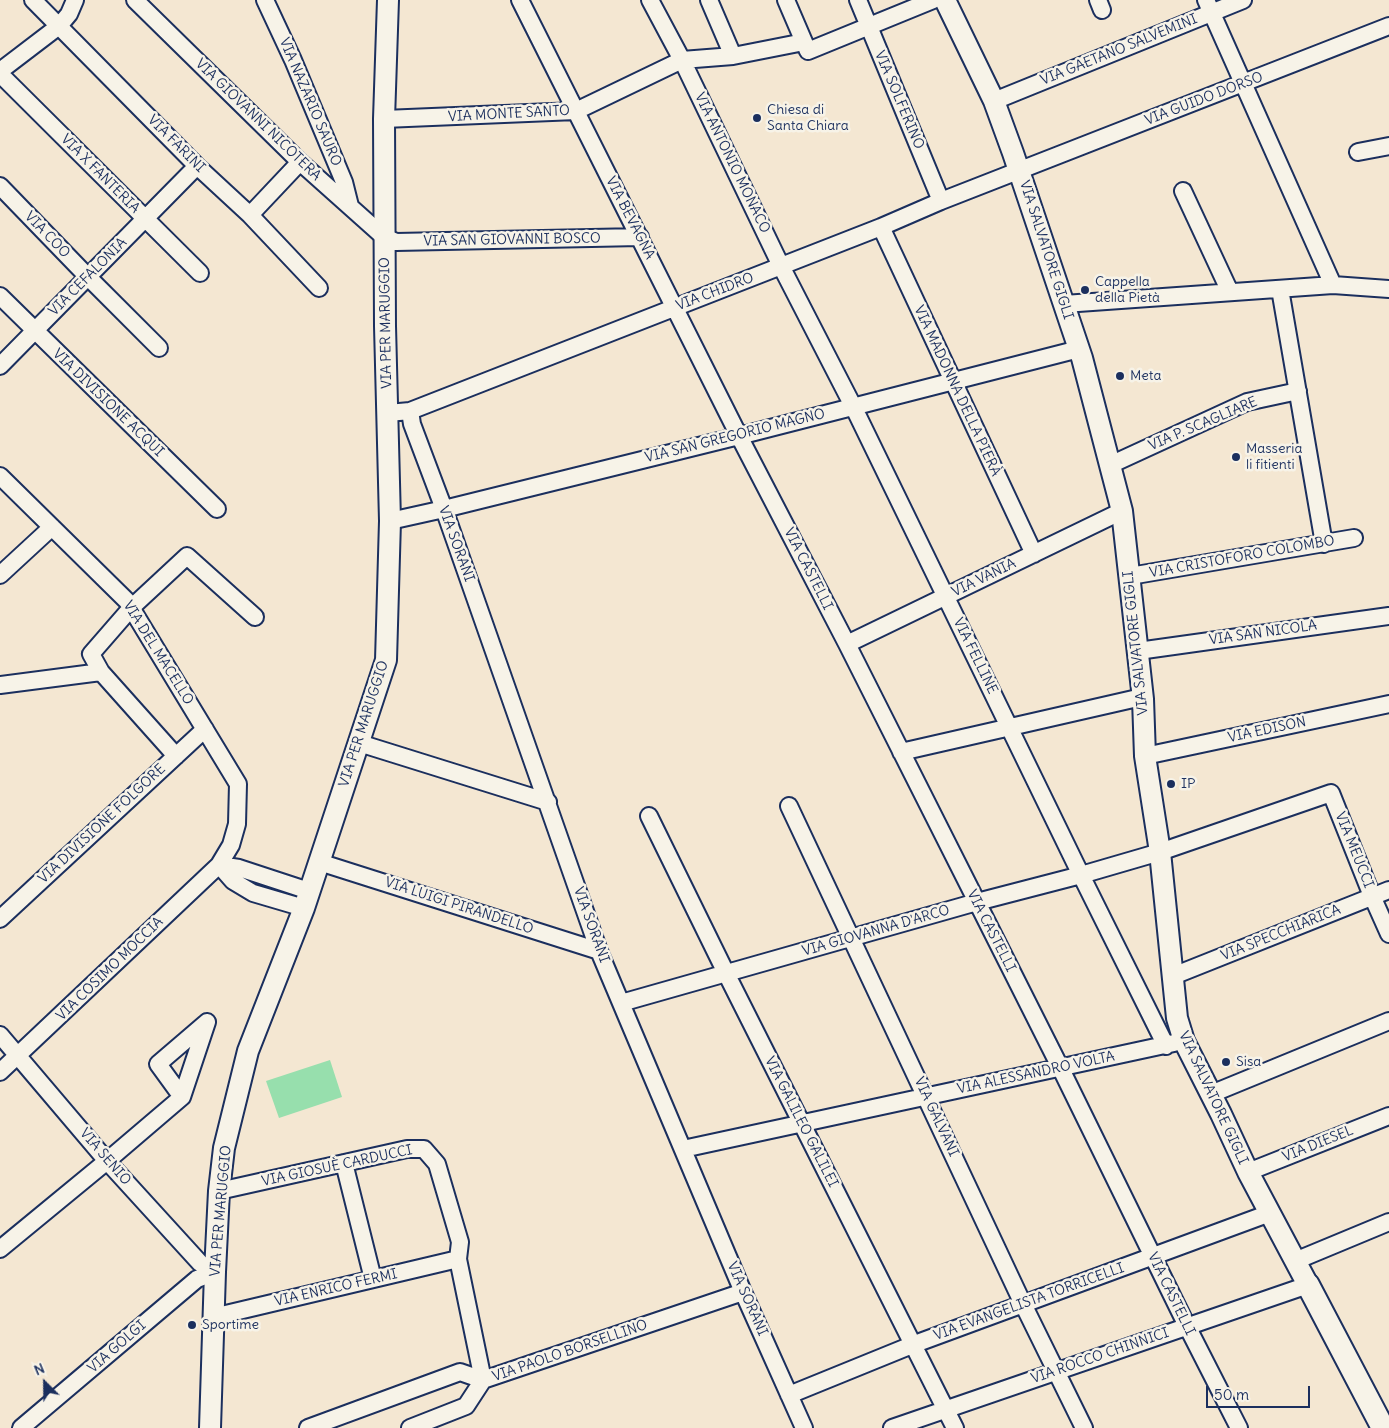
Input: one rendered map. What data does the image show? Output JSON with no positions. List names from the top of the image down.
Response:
{
  "streets": {
    "street": [
      "VIA GAETANO SALVEMINI",
      "VIA GUIDO DORSO",
      "VIA SOLFERINO",
      "VIA NAZARIO SAURO",
      "VIA MONTE SANTO",
      "VIA GIOVANNI NICOTERA",
      "VIA FARINI",
      "VIA ANTONIO MONACO",
      "VIA X FANTERIA",
      "VIA BEVAGNA",
      "VIA COO",
      "VIA SAN GIOVANNI BOSCO",
      "VIA SALVATORE GIGLI",
      "VIA CEFALONIA",
      "VIA CHIDRO",
      "VIA PER MARUGGIO",
      "VIA MADONNA DELLA PIERÀ",
      "VIA DIVISIONE ACQUI",
      "VIA P. SCAGLIARE",
      "VIA SAN GREGORIO MAGNO",
      "VIA SORANI",
      "VIA CRISTOFORO COLOMBO",
      "VIA CASTELLI",
      "VIA VANIA",
      "VIA SAN NICOLA",
      "VIA DEL MACELLO",
      "VIA FELLINE",
      "VIA EDISON",
      "VIA DIVISIONE FOLGORE",
      "VIA MEUCCI",
      "VIA LUIGI PIRANDELLO",
      "VIA GIOVANNA D'ARCO",
      "VIA SPECCHIARICA",
      "VIA COSIMO MOCCIA",
      "VIA ALESSANDRO VOLTA",
      "VIA GALVANI",
      "VIA GALILEO GALILEI",
      "VIA DIESEL",
      "VIA SENIO",
      "VIA GIOSUÈ CARDUCCI",
      "VIA ENRICO FERMI",
      "VIA EVANGELISTA TORRICELLI",
      "VIA GOLGI",
      "VIA PAOLO BORSELLINO",
      "VIA ROCCO CHINNICI"
    ]
  },
  "crossings": [
    ["VIA GAETANO SALVEMINI", "VIA SALVATORE GIGLI"],
    ["VIA GUIDO DORSO", "VIA SALVATORE GIGLI"],
    ["VIA GUIDO DORSO", "VIA CHIDRO"],
    ["VIA SOLFERINO", "VIA CHIDRO"],
    ["VIA NAZARIO SAURO", "VIA GIOVANNI NICOTERA"],
    ["VIA MONTE SANTO", "VIA ANTONIO MONACO"],
    ["VIA MONTE SANTO", "VIA BEVAGNA"],
    ["VIA MONTE SANTO", "VIA PER MARUGGIO"],
    ["VIA GIOVANNI NICOTERA", "VIA SAN GIOVANNI BOSCO"],
    ["VIA GIOVANNI NICOTERA", "VIA PER MARUGGIO"],
    ["VIA FARINI", "VIA CEFALONIA"],
    ["VIA ANTONIO MONACO", "VIA CHIDRO"],
    ["VIA ANTONIO MONACO", "VIA FELLINE"],
    ["VIA X FANTERIA", "VIA CEFALONIA"],
    ["VIA BEVAGNA", "VIA SAN GIOVANNI BOSCO"],
    ["VIA BEVAGNA", "VIA CHIDRO"],
    ["VIA BEVAGNA", "VIA SAN GREGORIO MAGNO"],
    ["VIA BEVAGNA", "VIA CASTELLI"],
    ["VIA COO", "VIA CEFALONIA"],
    ["VIA SAN GIOVANNI BOSCO", "VIA PER MARUGGIO"],
    ["VIA SALVATORE GIGLI", "VIA CHIDRO"],
    ["VIA SALVATORE GIGLI", "VIA P. SCAGLIARE"],
    ["VIA SALVATORE GIGLI", "VIA SAN GREGORIO MAGNO"],
    ["VIA SALVATORE GIGLI", "VIA CRISTOFORO COLOMBO"],
    ["VIA SALVATORE GIGLI", "VIA VANIA"],
    ["VIA SALVATORE GIGLI", "VIA SAN NICOLA"],
    ["VIA SALVATORE GIGLI", "VIA FELLINE"],
    ["VIA SALVATORE GIGLI", "VIA EDISON"],
    ["VIA SALVATORE GIGLI", "VIA GIOVANNA D'ARCO"],
    ["VIA SALVATORE GIGLI", "VIA SPECCHIARICA"],
    ["VIA SALVATORE GIGLI", "VIA ALESSANDRO VOLTA"],
    ["VIA SALVATORE GIGLI", "VIA DIESEL"],
    ["VIA SALVATORE GIGLI", "VIA EVANGELISTA TORRICELLI"],
    ["VIA SALVATORE GIGLI", "VIA ROCCO CHINNICI"],
    ["VIA CEFALONIA", "VIA DIVISIONE ACQUI"],
    ["VIA CHIDRO", "VIA PER MARUGGIO"],
    ["VIA CHIDRO", "VIA MADONNA DELLA PIERÀ"],
    ["VIA CHIDRO", "VIA SORANI"],
    ["VIA CHIDRO", "VIA FELLINE"],
    ["VIA PER MARUGGIO", "VIA SAN GREGORIO MAGNO"],
    ["VIA PER MARUGGIO", "VIA LUIGI PIRANDELLO"],
    ["VIA PER MARUGGIO", "VIA SENIO"],
    ["VIA PER MARUGGIO", "VIA GIOSUÈ CARDUCCI"],
    ["VIA PER MARUGGIO", "VIA ENRICO FERMI"],
    ["VIA PER MARUGGIO", "VIA GOLGI"],
    ["VIA MADONNA DELLA PIERÀ", "VIA SAN GREGORIO MAGNO"],
    ["VIA MADONNA DELLA PIERÀ", "VIA VANIA"],
    ["VIA SAN GREGORIO MAGNO", "VIA SORANI"],
    ["VIA SAN GREGORIO MAGNO", "VIA CASTELLI"],
    ["VIA SAN GREGORIO MAGNO", "VIA FELLINE"],
    ["VIA SORANI", "VIA LUIGI PIRANDELLO"],
    ["VIA SORANI", "VIA GIOVANNA D'ARCO"],
    ["VIA SORANI", "VIA ALESSANDRO VOLTA"],
    ["VIA SORANI", "VIA EVANGELISTA TORRICELLI"],
    ["VIA SORANI", "VIA PAOLO BORSELLINO"],
    ["VIA CASTELLI", "VIA VANIA"],
    ["VIA CASTELLI", "VIA GIOVANNA D'ARCO"],
    ["VIA CASTELLI", "VIA ALESSANDRO VOLTA"],
    ["VIA CASTELLI", "VIA EVANGELISTA TORRICELLI"],
    ["VIA CASTELLI", "VIA ROCCO CHINNICI"],
    ["VIA VANIA", "VIA FELLINE"],
    ["VIA DEL MACELLO", "VIA DIVISIONE FOLGORE"],
    ["VIA DEL MACELLO", "VIA COSIMO MOCCIA"],
    ["VIA FELLINE", "VIA GIOVANNA D'ARCO"],
    ["VIA FELLINE", "VIA ALESSANDRO VOLTA"],
    ["VIA MEUCCI", "VIA GIOVANNA D'ARCO"],
    ["VIA MEUCCI", "VIA SPECCHIARICA"],
    ["VIA GIOVANNA D'ARCO", "VIA GALVANI"],
    ["VIA GIOVANNA D'ARCO", "VIA GALILEO GALILEI"],
    ["VIA COSIMO MOCCIA", "VIA SENIO"],
    ["VIA ALESSANDRO VOLTA", "VIA GALVANI"],
    ["VIA ALESSANDRO VOLTA", "VIA GALILEO GALILEI"],
    ["VIA GALVANI", "VIA EVANGELISTA TORRICELLI"],
    ["VIA GALVANI", "VIA ROCCO CHINNICI"],
    ["VIA GALILEO GALILEI", "VIA EVANGELISTA TORRICELLI"],
    ["VIA GALILEO GALILEI", "VIA ROCCO CHINNICI"],
    ["VIA SENIO", "VIA GOLGI"],
    ["VIA GIOSUÈ CARDUCCI", "VIA ENRICO FERMI"],
    ["VIA GIOSUÈ CARDUCCI", "VIA PAOLO BORSELLINO"]
  ],
  "places": [
    "Chiesa di Santa Chiara",
    "Cappella della Pietà",
    "Meta",
    "Masseria li fitienti",
    "IP",
    "Sisa",
    "Sportime"
  ],
  "scale_bar": "50 m",
  "north": "top left"
}
